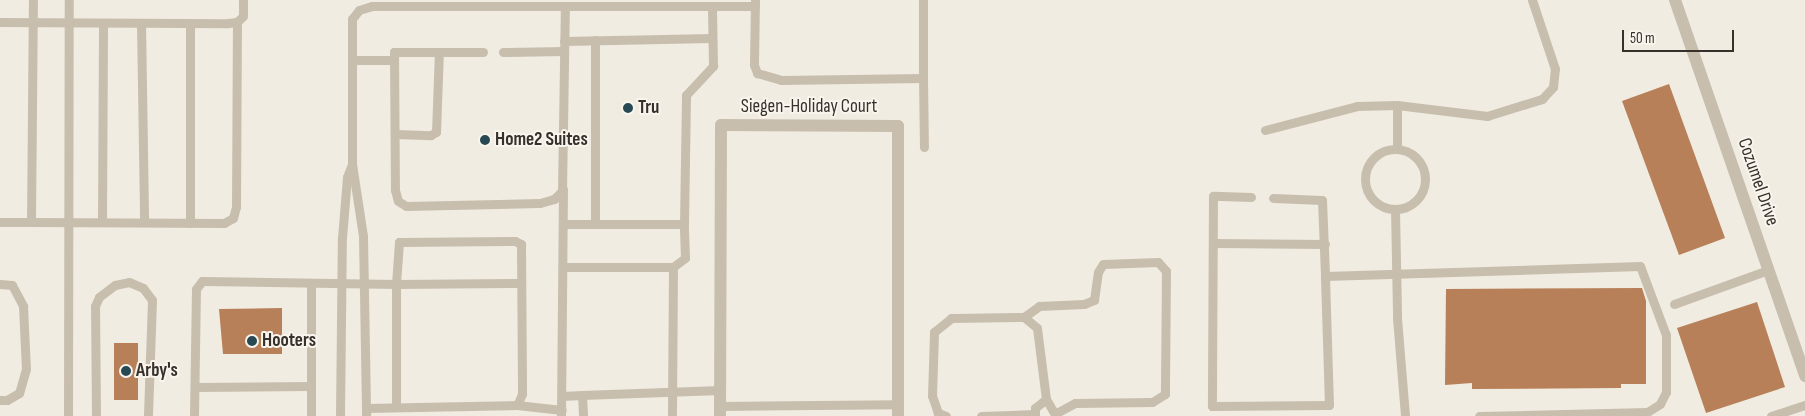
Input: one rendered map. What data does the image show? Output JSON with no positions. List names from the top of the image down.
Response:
{
  "streets": {
    "street": ["Siegen-Holiday Court", "Cozumel Drive"]
  },
  "places": [
    "Tru",
    "Home2 Suites",
    "Hooters",
    "Arby's"
  ],
  "scale_bar": "50 m"
}
